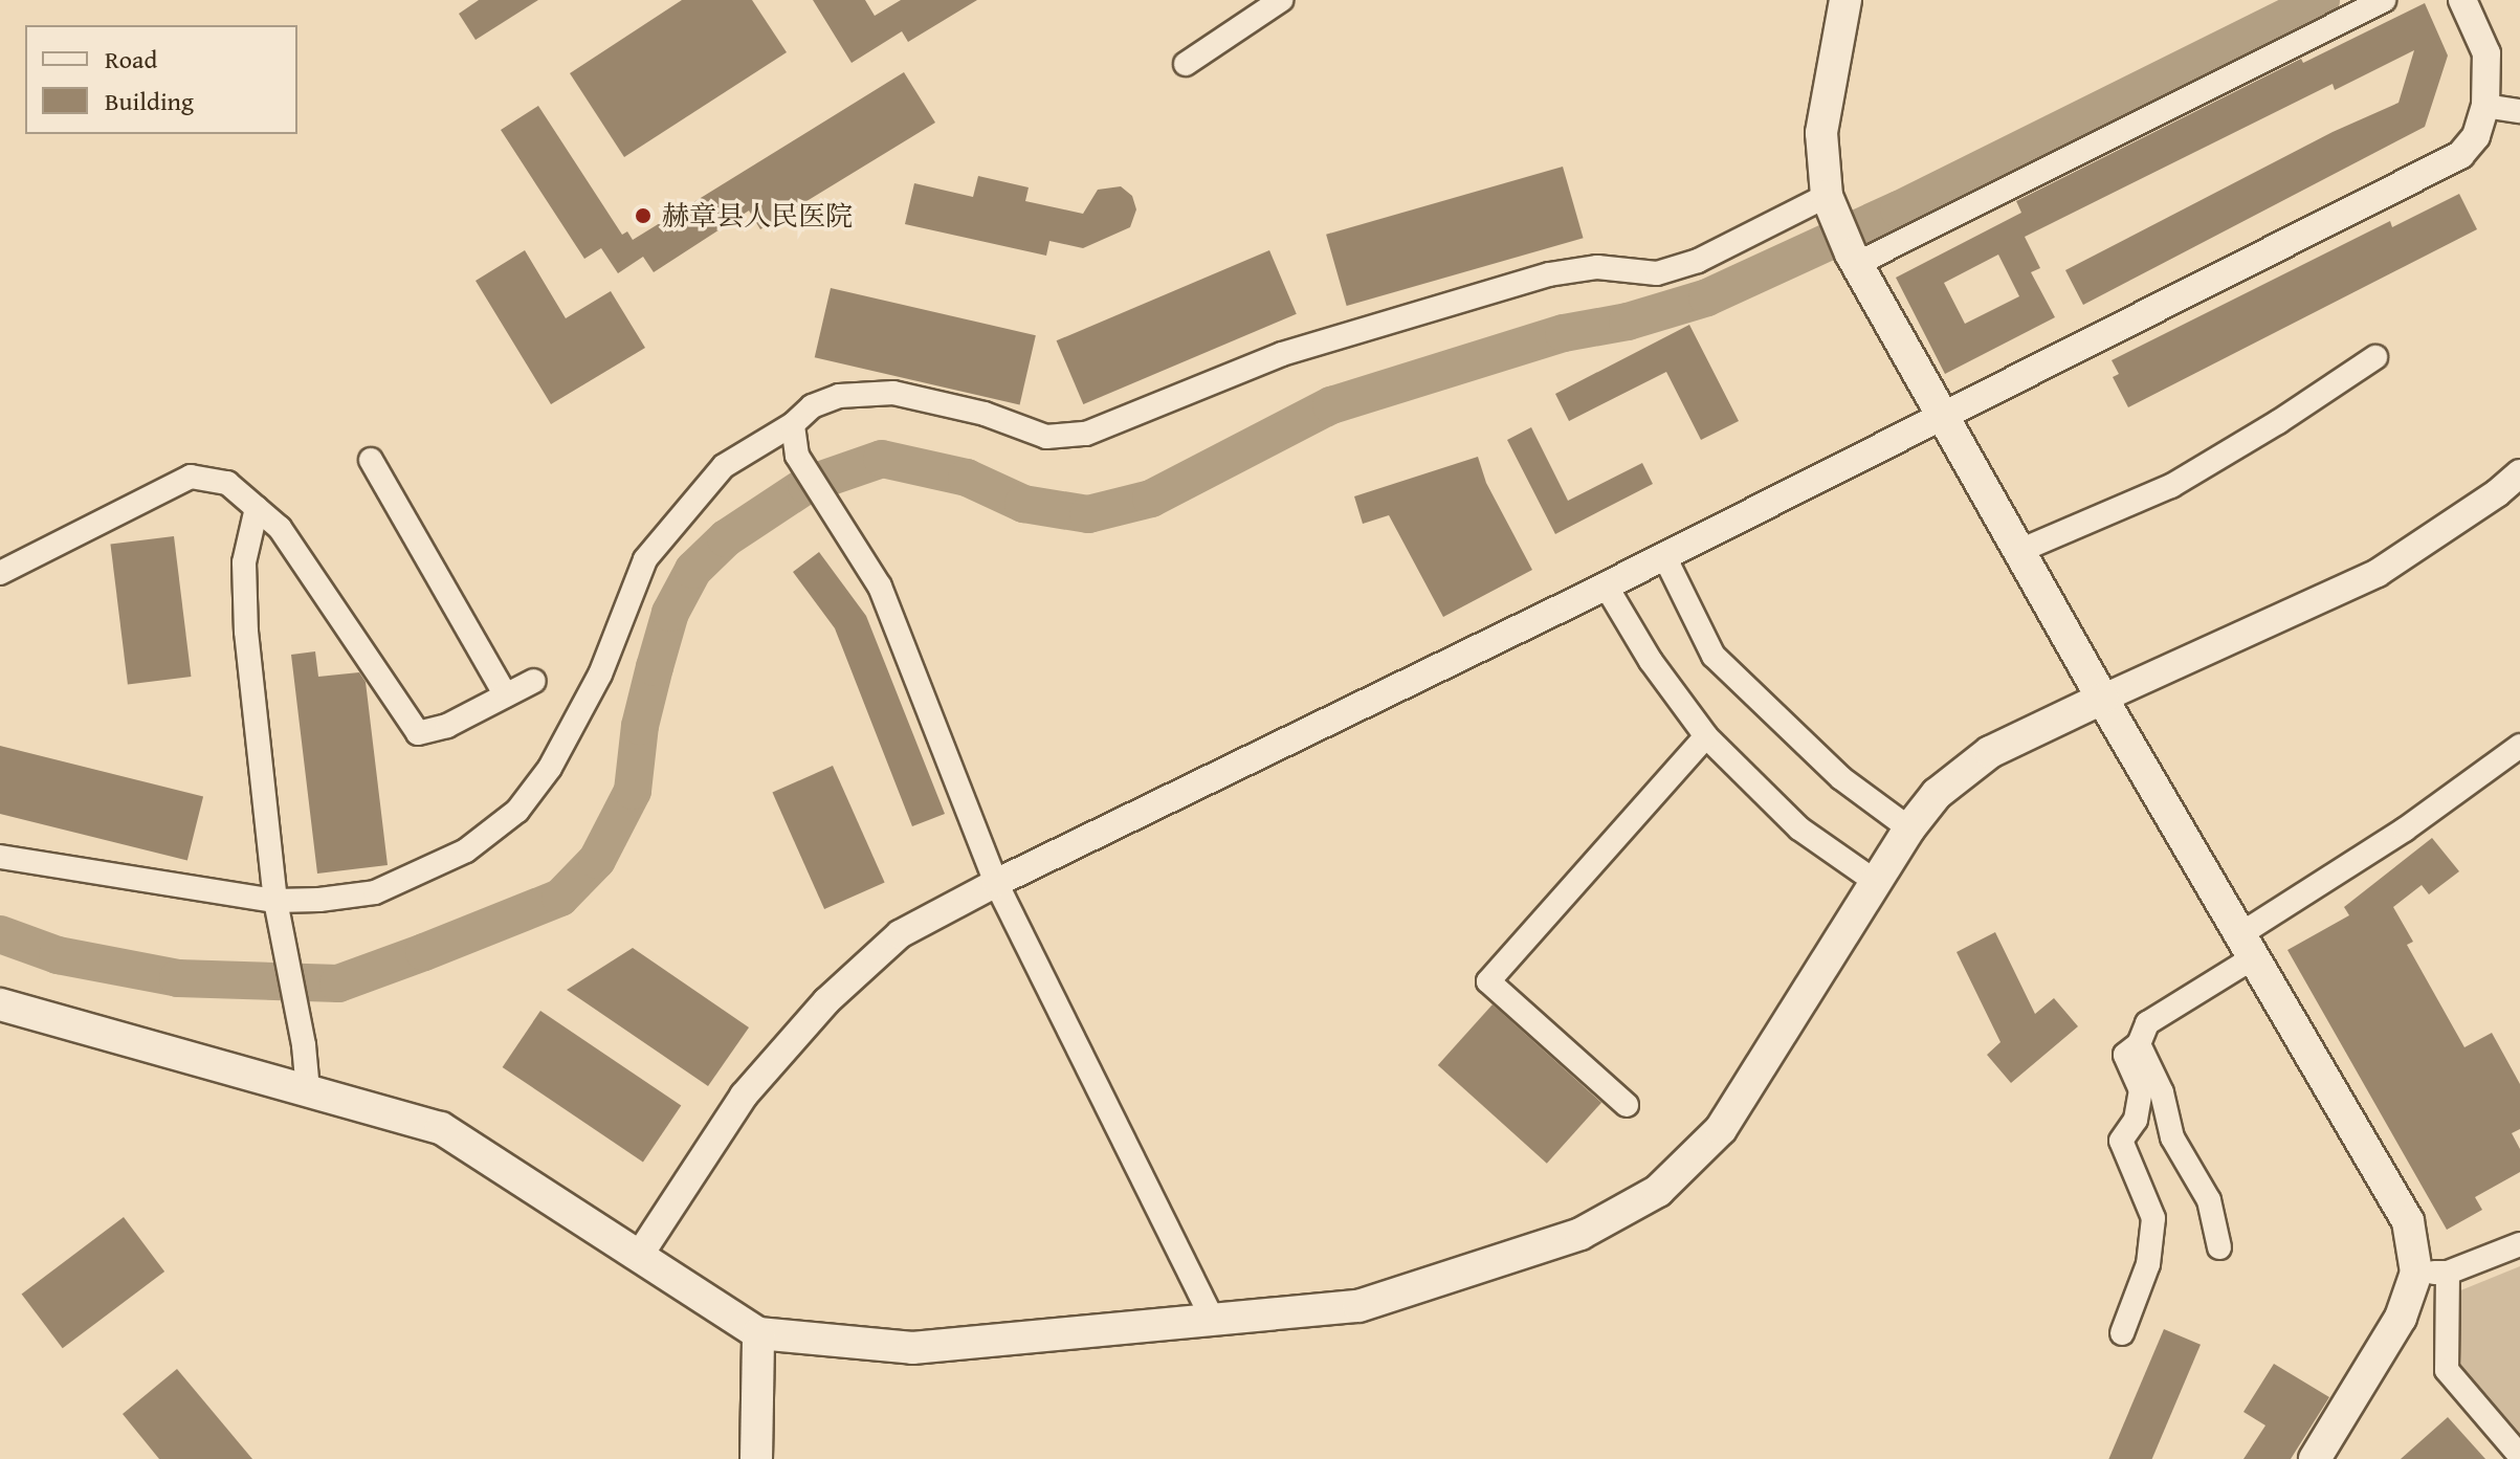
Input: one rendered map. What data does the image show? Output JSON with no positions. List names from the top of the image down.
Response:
{
  "places": ["赫章县人民医院"],
  "legend": ["Road", "Building"]
}
